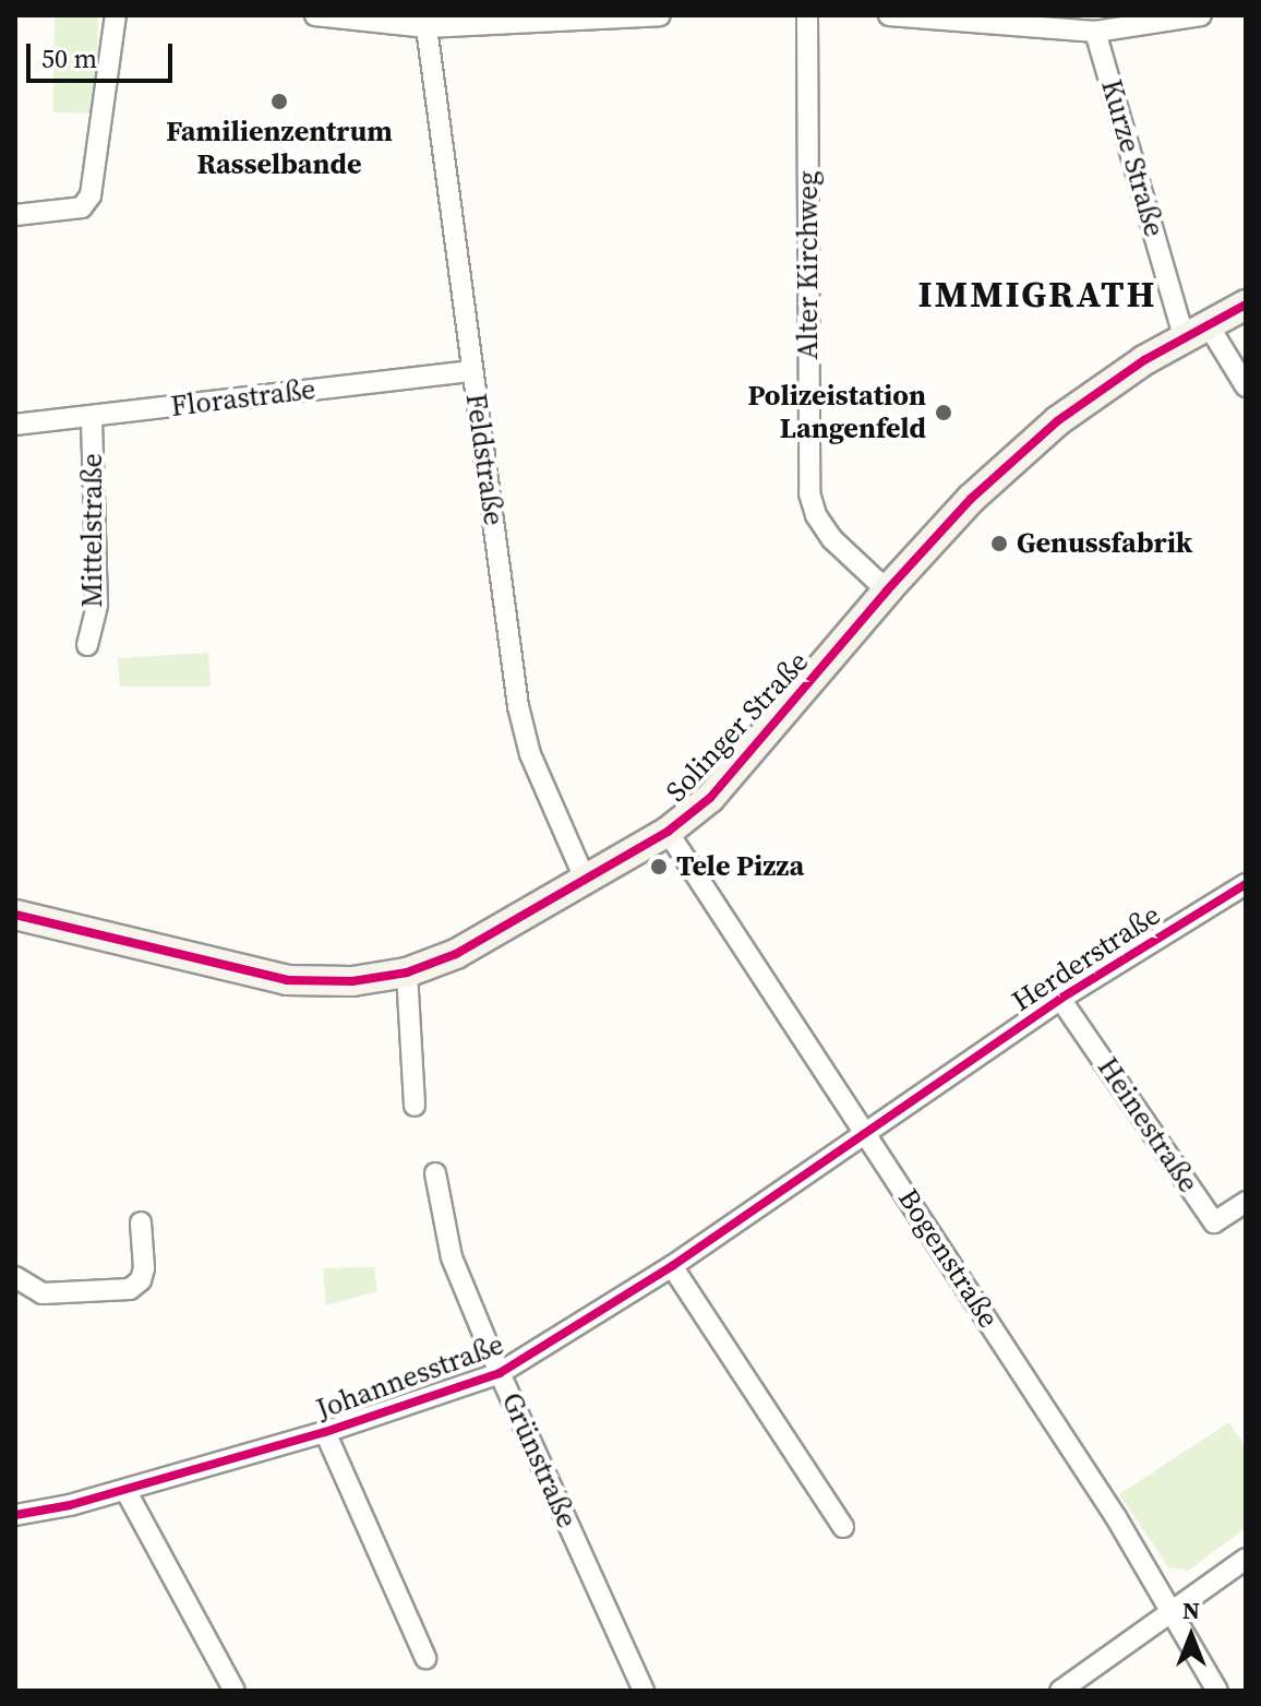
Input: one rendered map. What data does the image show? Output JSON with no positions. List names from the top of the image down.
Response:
{
  "streets": {
    "main road": ["Solinger Straße"],
    "street": [
      "Kurze Straße",
      "Alter Kirchweg",
      "Florastraße",
      "Feldstraße",
      "Mittelstraße",
      "Herderstraße",
      "Heinestraße",
      "Bogenstraße",
      "Johannesstraße",
      "Grünstraße"
    ]
  },
  "crossings": [
    ["Kurze Straße", "Solinger Straße"],
    ["Alter Kirchweg", "Solinger Straße"],
    ["Florastraße", "Feldstraße"],
    ["Florastraße", "Mittelstraße"],
    ["Feldstraße", "Solinger Straße"],
    ["Solinger Straße", "Bogenstraße"],
    ["Herderstraße", "Heinestraße"],
    ["Herderstraße", "Bogenstraße"],
    ["Herderstraße", "Johannesstraße"],
    ["Bogenstraße", "Johannesstraße"],
    ["Johannesstraße", "Grünstraße"]
  ],
  "districts": ["IMMIGRATH"],
  "places": [
    "Familienzentrum Rasselbande",
    "Polizeistation Langenfeld",
    "Genussfabrik",
    "Tele Pizza"
  ],
  "scale_bar": "50 m",
  "north": "top"
}
